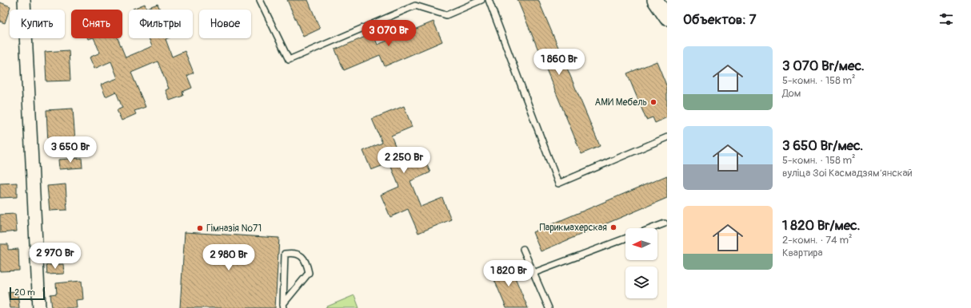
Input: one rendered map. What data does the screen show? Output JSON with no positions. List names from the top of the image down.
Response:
{
  "places": ["АМИ Мебель", "Парикмахерская", "Гімназія №71"],
  "scale_bar": "20 m",
  "north": "left",
  "page": {
    "heading": "Объектов: 7",
    "chip": [
      "Купить",
      "Снять",
      "Фильтры",
      "Новое"
    ],
    "price": [
      "3 070 Br",
      "1 860 Br",
      "3 650 Br",
      "2 250 Br",
      "2 970 Br",
      "2 980 Br",
      "1 820 Br"
    ],
    "list": [
      {
        "name": "3 070 Br/мес.",
        "note": "5-комн. · 158 m² · Дом"
      },
      {
        "name": "3 650 Br/мес.",
        "note": "5-комн. · 158 m² · вуліца Зоі Касмадзямʼянскай"
      },
      {
        "name": "1 820 Br/мес.",
        "note": "2-комн. · 74 m² · Квартира"
      }
    ],
    "scale": "20 m"
  }
}
